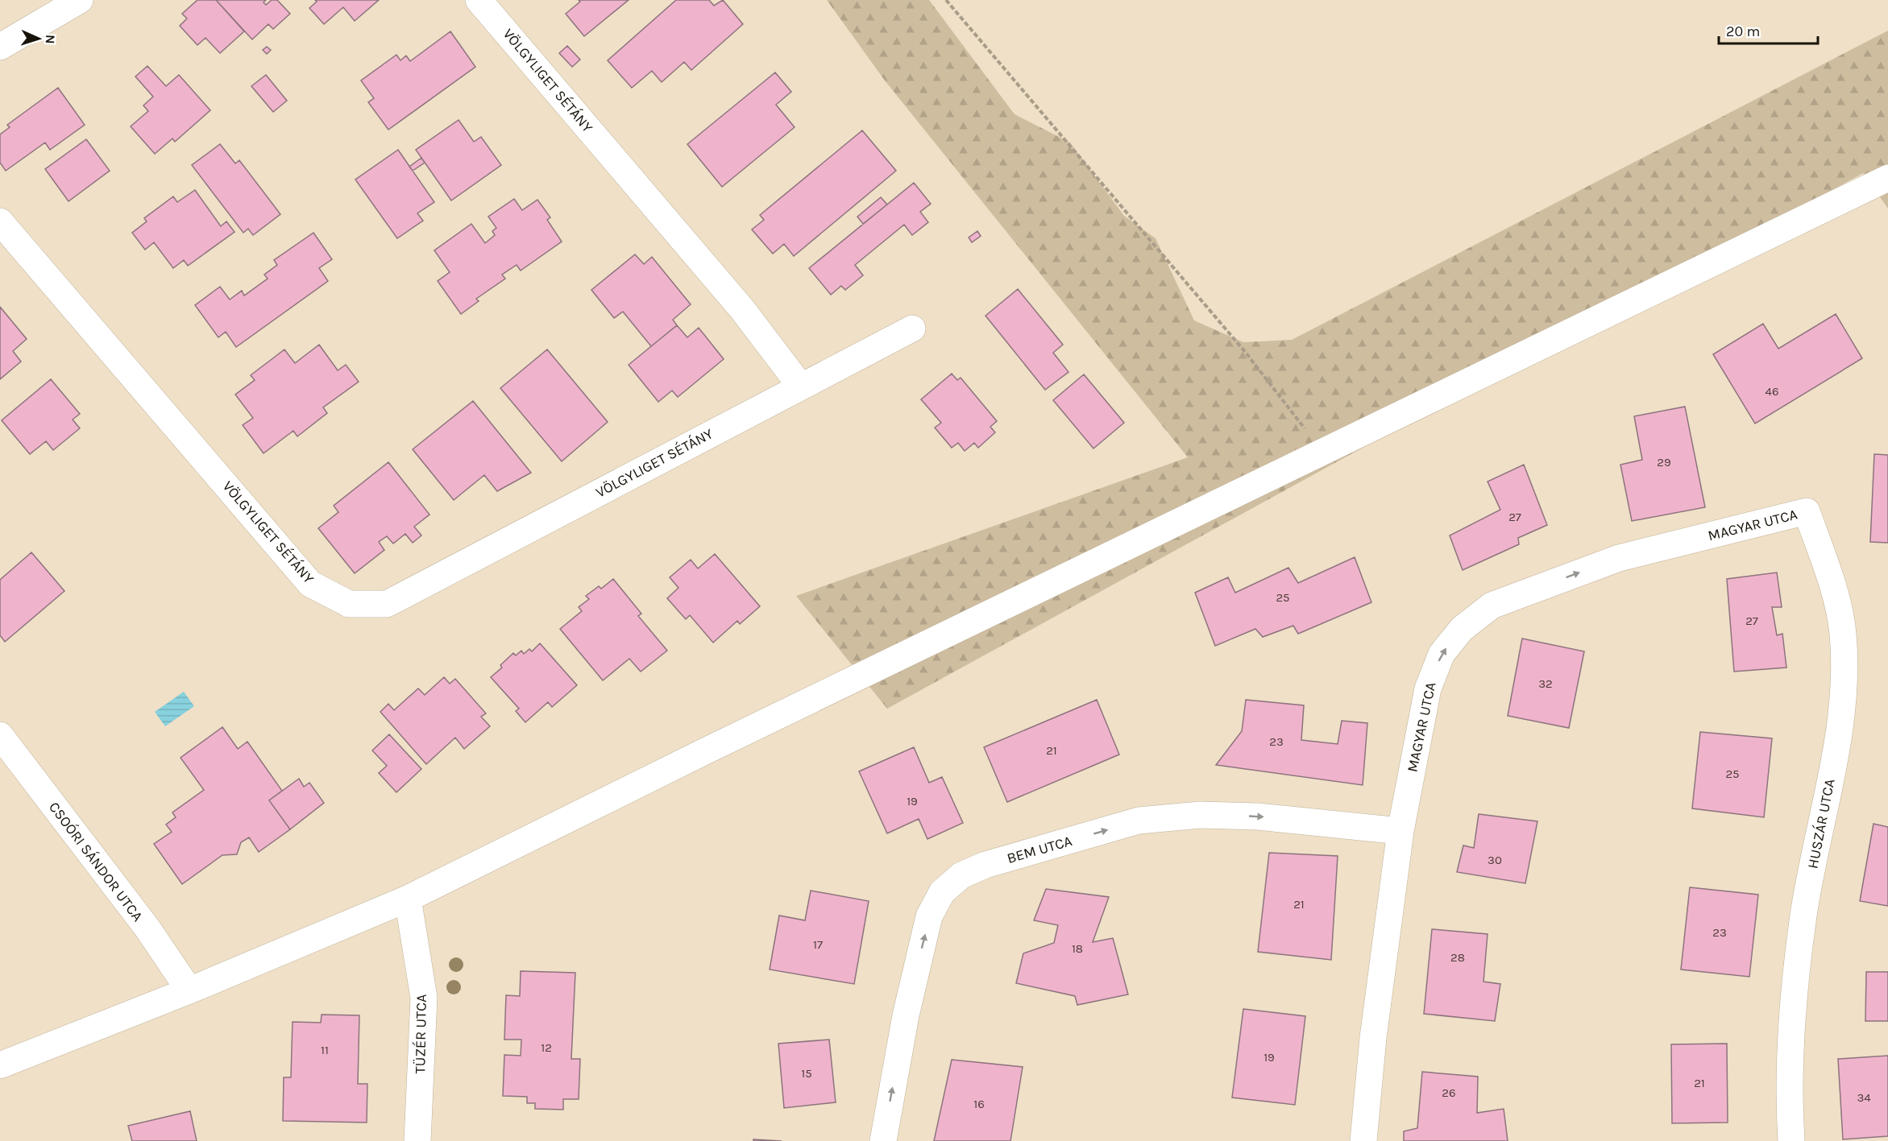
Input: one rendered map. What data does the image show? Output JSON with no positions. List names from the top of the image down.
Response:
{
  "streets": {
    "street": [
      "VÖLGYLIGET SÉTÁNY",
      "MAGYAR UTCA",
      "HUSZÁR UTCA",
      "BEM UTCA",
      "CSOÓRI SÁNDOR UTCA",
      "TÜZÉR UTCA"
    ]
  },
  "crossings": [
    ["MAGYAR UTCA", "HUSZÁR UTCA"],
    ["MAGYAR UTCA", "BEM UTCA"]
  ],
  "house_numbers": [
    "46",
    "29",
    "27",
    "25",
    "27",
    "32",
    "23",
    "21",
    "25",
    "19",
    "30",
    "21",
    "23",
    "17",
    "18",
    "28",
    "12",
    "11",
    "19",
    "15",
    "21",
    "26",
    "34",
    "16"
  ],
  "scale_bar": "20 m",
  "north": "right"
}
